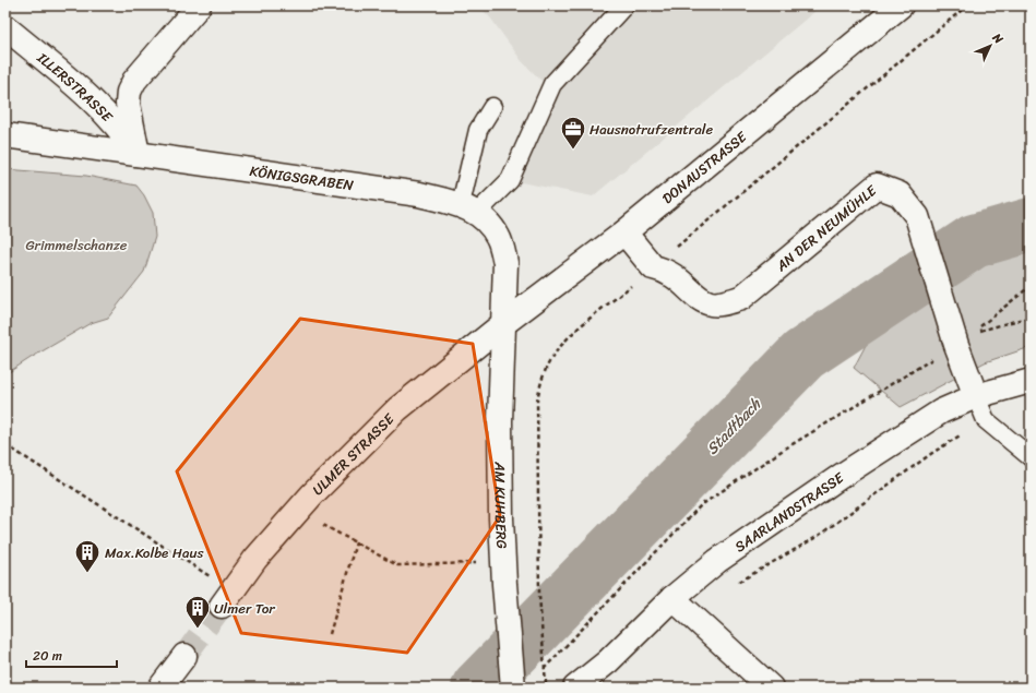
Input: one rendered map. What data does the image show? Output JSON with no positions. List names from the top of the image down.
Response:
{
  "streets": {
    "street": [
      "ILLERSTRASSE",
      "DONAUSTRASSE",
      "KÖNIGSGRABEN",
      "AN DER NEUMÜHLE",
      "ULMER STRASSE",
      "AM KUHBERG",
      "SAARLANDSTRASSE"
    ]
  },
  "crossings": [
    ["ILLERSTRASSE", "KÖNIGSGRABEN"],
    ["DONAUSTRASSE", "ULMER STRASSE"],
    ["DONAUSTRASSE", "AM KUHBERG"],
    ["AN DER NEUMÜHLE", "SAARLANDSTRASSE"],
    ["ULMER STRASSE", "AM KUHBERG"]
  ],
  "water": ["Stadtbach"],
  "parks": ["Grimmelschanze"],
  "places": {
    "office": ["Hausnotrufzentrale"],
    "building": ["Max.Kolbe Haus", "Ulmer Tor"]
  },
  "scale_bar": "20 m",
  "north": "top right"
}
